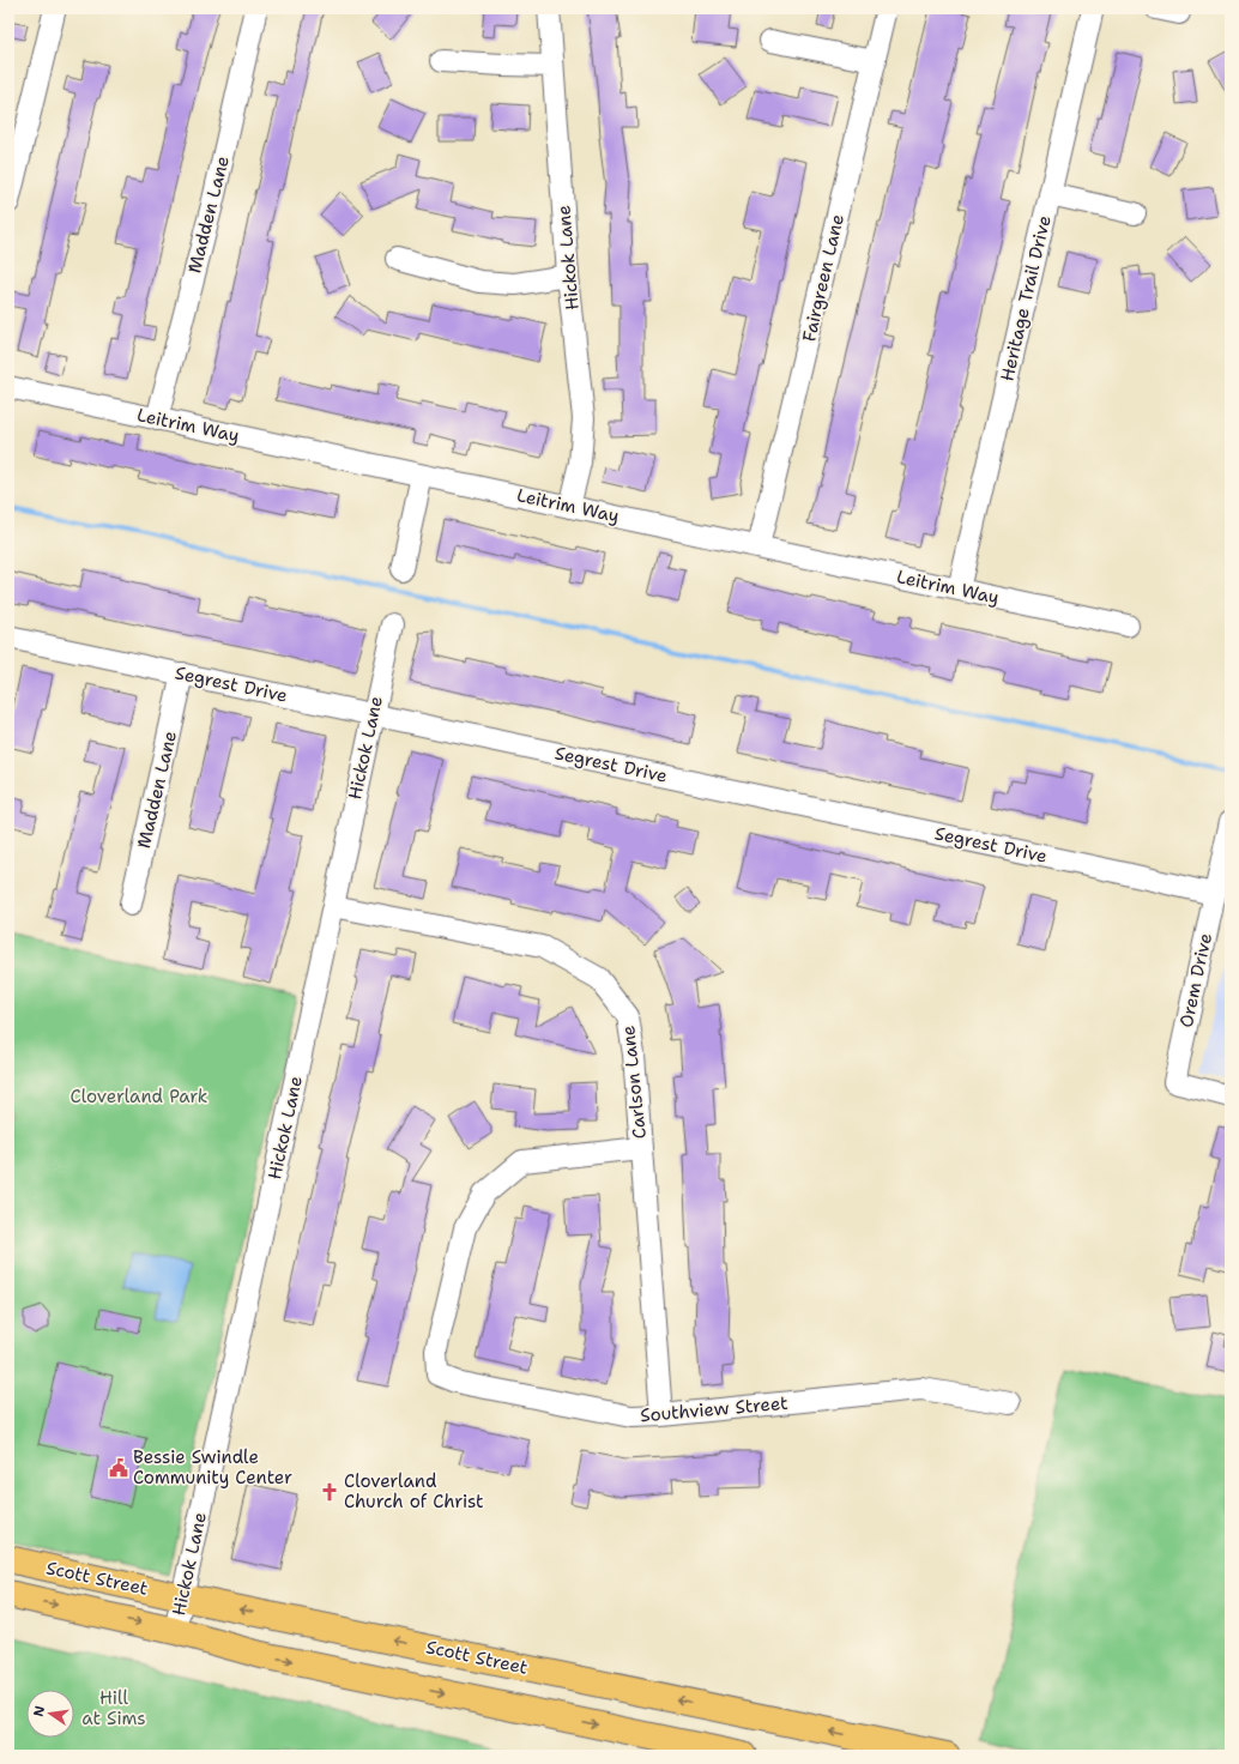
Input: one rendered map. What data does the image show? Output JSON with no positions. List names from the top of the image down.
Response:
{
  "streets": {
    "main road": ["Scott Street"],
    "street": [
      "Madden Lane",
      "Hickok Lane",
      "Fairgreen Lane",
      "Heritage Trail Drive",
      "Leitrim Way",
      "Segrest Drive",
      "Orem Drive",
      "Carlson Lane",
      "Southview Street"
    ]
  },
  "crossings": [
    ["Madden Lane", "Leitrim Way"],
    ["Madden Lane", "Segrest Drive"],
    ["Hickok Lane", "Leitrim Way"],
    ["Hickok Lane", "Segrest Drive"],
    ["Hickok Lane", "Carlson Lane"],
    ["Hickok Lane", "Scott Street"],
    ["Fairgreen Lane", "Leitrim Way"],
    ["Heritage Trail Drive", "Leitrim Way"],
    ["Segrest Drive", "Orem Drive"],
    ["Carlson Lane", "Southview Street"]
  ],
  "parks": ["Cloverland Park", "Hill at Sims"],
  "places": {
    "public building": ["Bessie Swindle Community Center"],
    "church": ["Cloverland Church of Christ"]
  },
  "north": "left"
}
